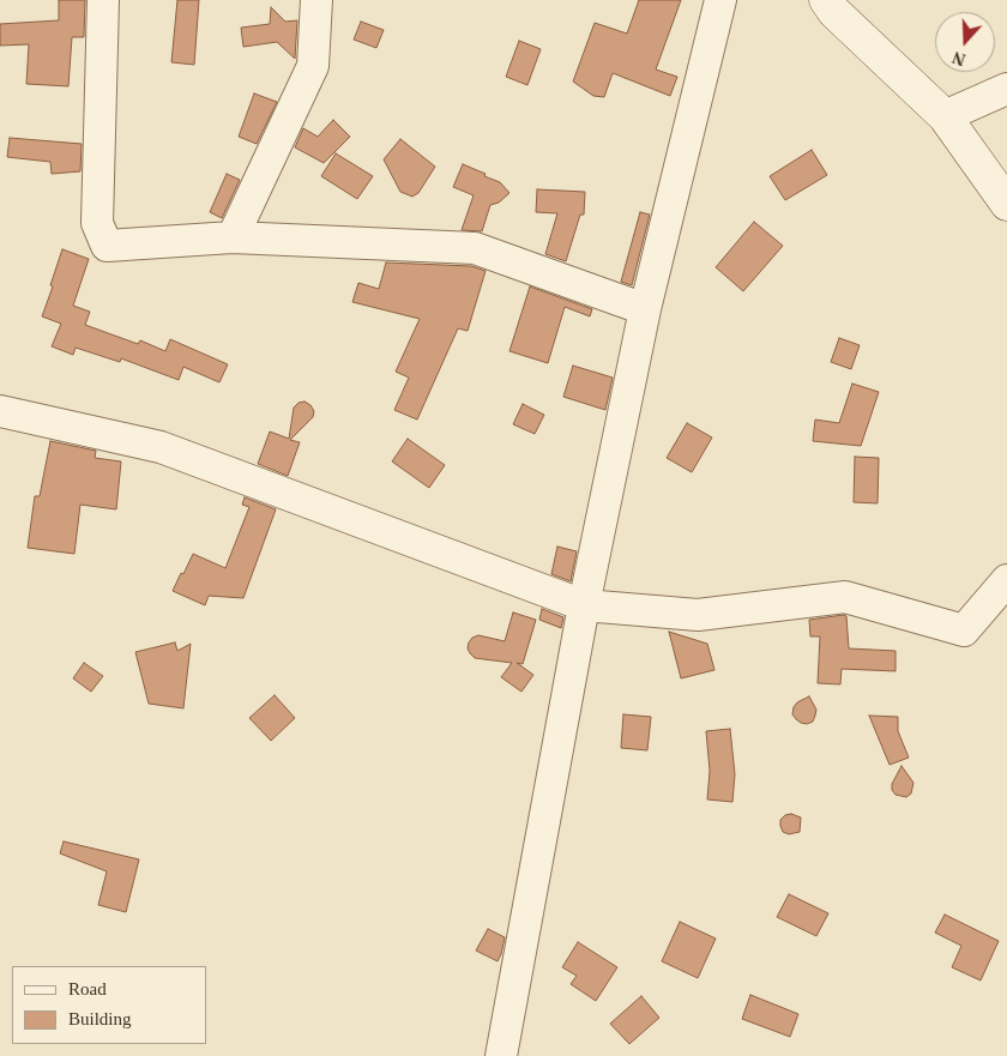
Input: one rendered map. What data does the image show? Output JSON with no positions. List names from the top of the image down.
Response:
{
  "legend": ["Road", "Building"],
  "north": "bottom"
}
